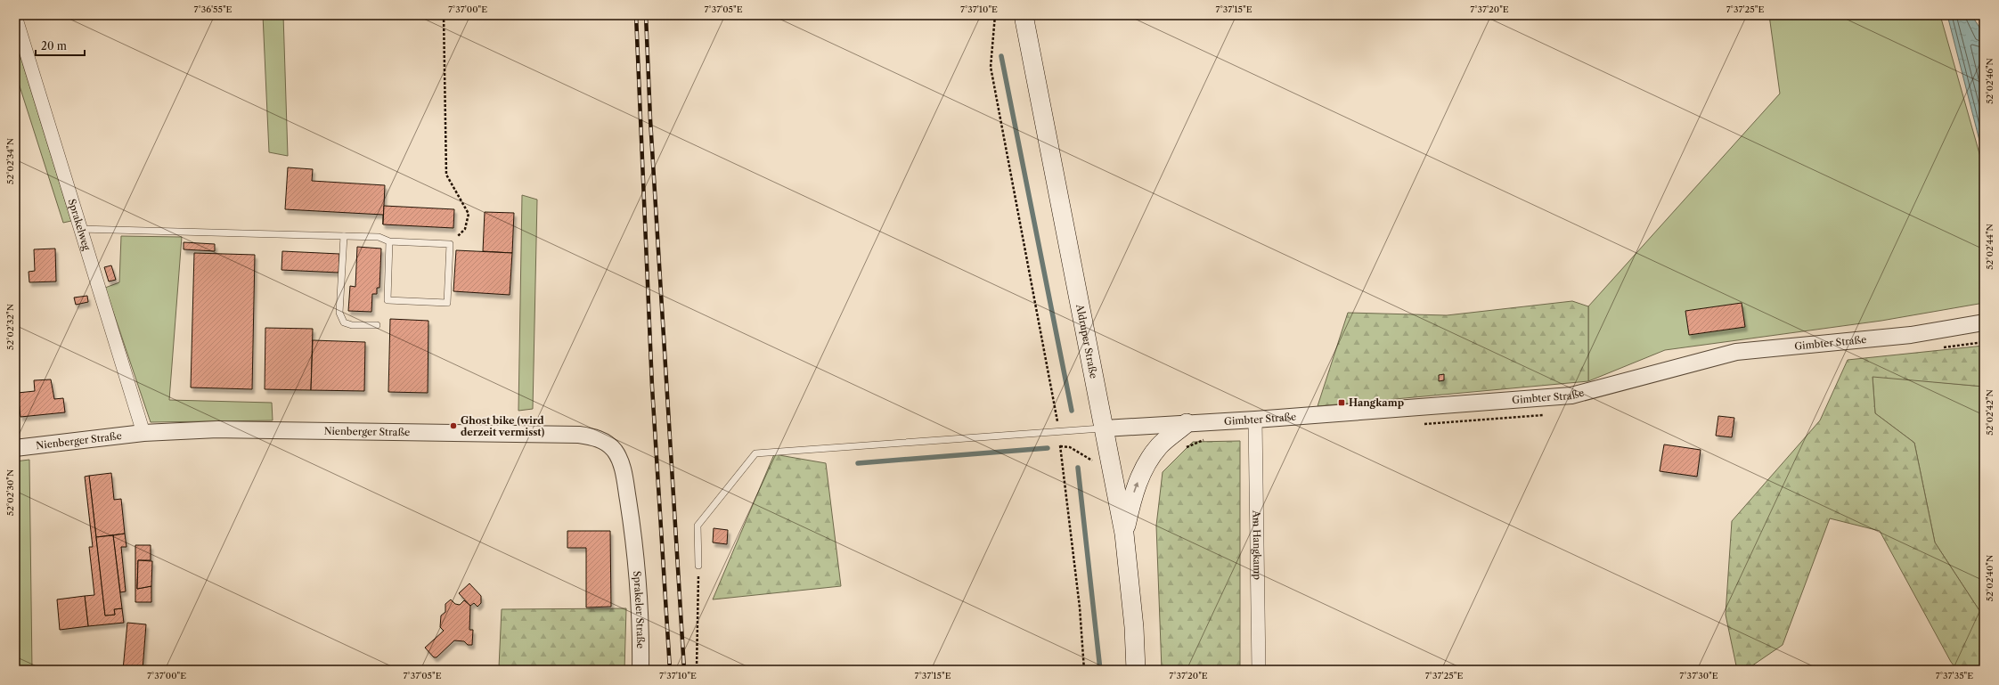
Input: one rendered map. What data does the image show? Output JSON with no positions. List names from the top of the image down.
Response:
{
  "streets": {
    "main road": ["Aldruper Straße"],
    "street": [
      "Sprakelweg",
      "Gimbter Straße",
      "Nienberger Straße",
      "Am Hangkamp",
      "Sprakeler Straße"
    ]
  },
  "crossings": [
    ["Sprakelweg", "Nienberger Straße"],
    ["Aldruper Straße", "Gimbter Straße"],
    ["Gimbter Straße", "Am Hangkamp"],
    ["Nienberger Straße", "Sprakeler Straße"]
  ],
  "places": {
    "transit": ["Hangkamp"],
    "other": ["Ghost bike (wird derzeit vermisst)"]
  },
  "scale_bar": "20 m",
  "coordinates": [
    "7°36'55\"E",
    "7°37'00\"E",
    "7°37'05\"E",
    "7°37'10\"E",
    "7°37'15\"E",
    "7°37'20\"E",
    "7°37'25\"E",
    "52°02'46\"N",
    "52°02'34\"N",
    "52°02'44\"N",
    "52°02'32\"N",
    "52°02'42\"N",
    "52°02'30\"N",
    "52°02'40\"N",
    "7°37'30\"E",
    "7°37'35\"E"
  ]
}
